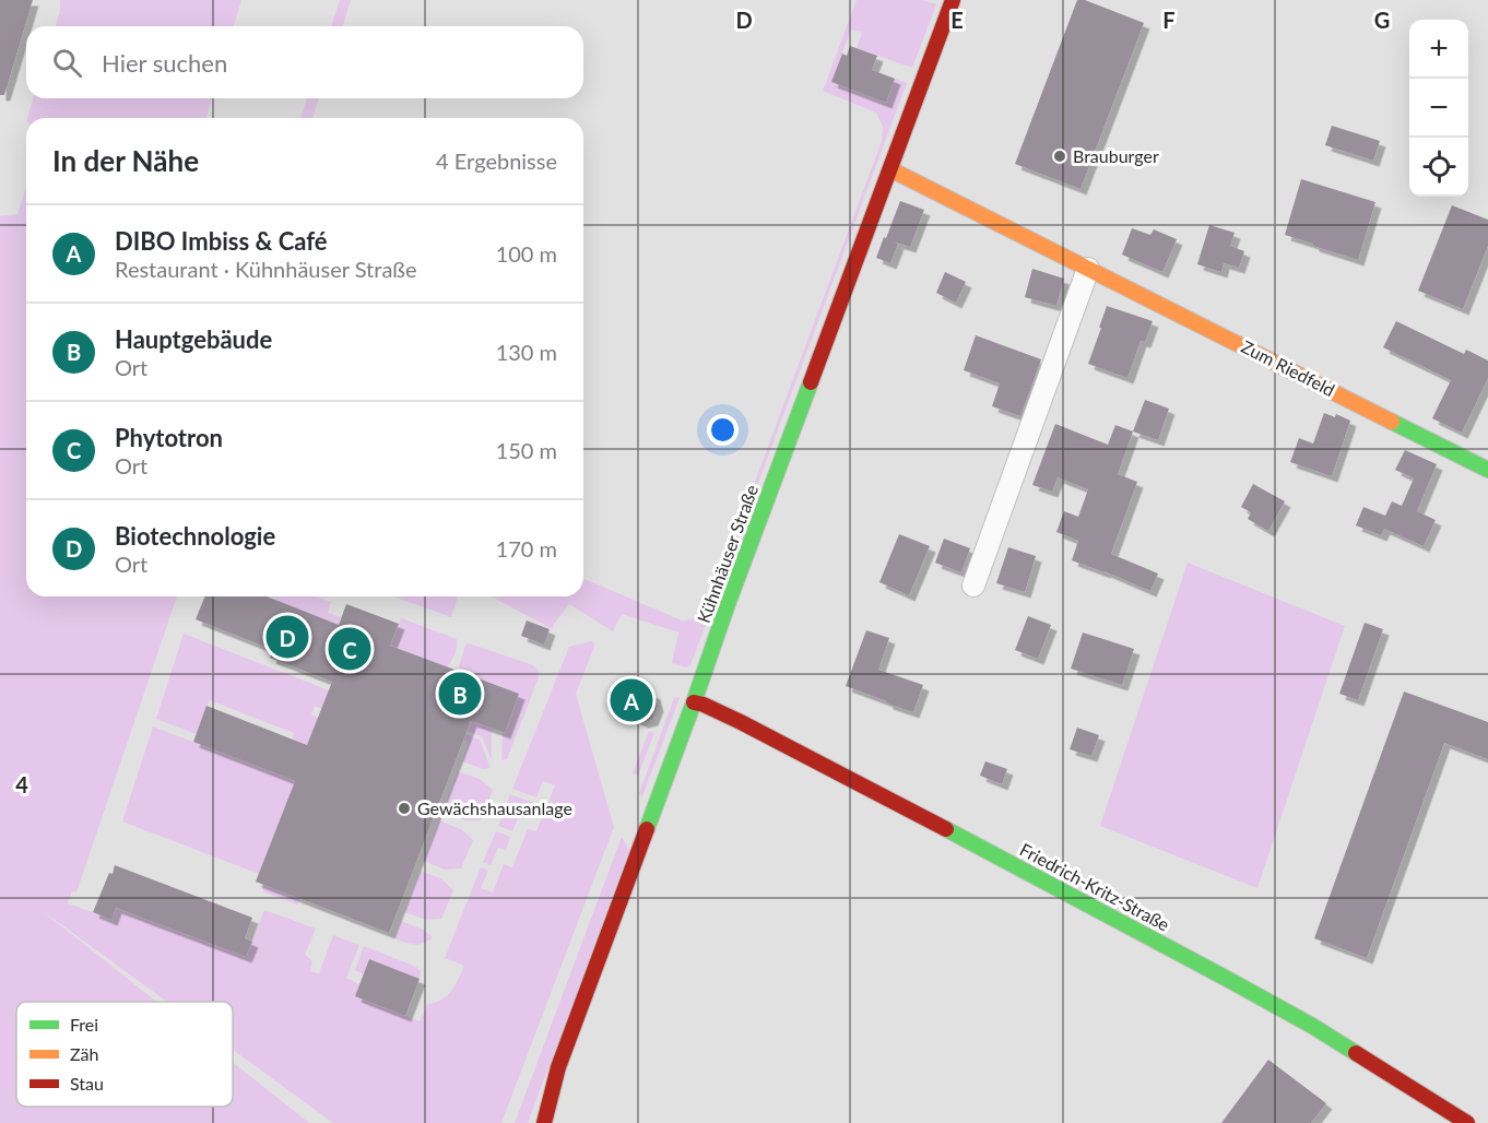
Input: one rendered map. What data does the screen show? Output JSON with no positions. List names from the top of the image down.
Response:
{
  "streets": {
    "street": ["Zum Riedfeld", "Kühnhäuser Straße", "Friedrich-Kritz-Straße"]
  },
  "crossings": [
    ["Zum Riedfeld", "Kühnhäuser Straße"],
    ["Kühnhäuser Straße", "Friedrich-Kritz-Straße"]
  ],
  "places": ["Brauburger", "Gewächshausanlage"],
  "legend": ["Frei", "Zäh", "Stau"],
  "page": {
    "map_buttons": ["+", "−"],
    "search": "Hier suchen",
    "heading": ["In der Nähe", "4 Ergebnisse"],
    "list": [
      {
        "mark": "A",
        "name": "DIBO Imbiss & Café",
        "note": "Restaurant · Kühnhäuser Straße",
        "value": "100 m"
      },
      {
        "mark": "B",
        "name": "Hauptgebäude",
        "note": "Ort",
        "value": "130 m"
      },
      {
        "mark": "C",
        "name": "Phytotron",
        "note": "Ort",
        "value": "150 m"
      },
      {
        "mark": "D",
        "name": "Biotechnologie",
        "note": "Ort",
        "value": "170 m"
      }
    ],
    "pins": [
      "D",
      "C",
      "B",
      "A"
    ]
  },
  "grid": {
    "columns": [
      "D",
      "E",
      "F",
      "G"
    ],
    "rows": ["4"]
  }
}
